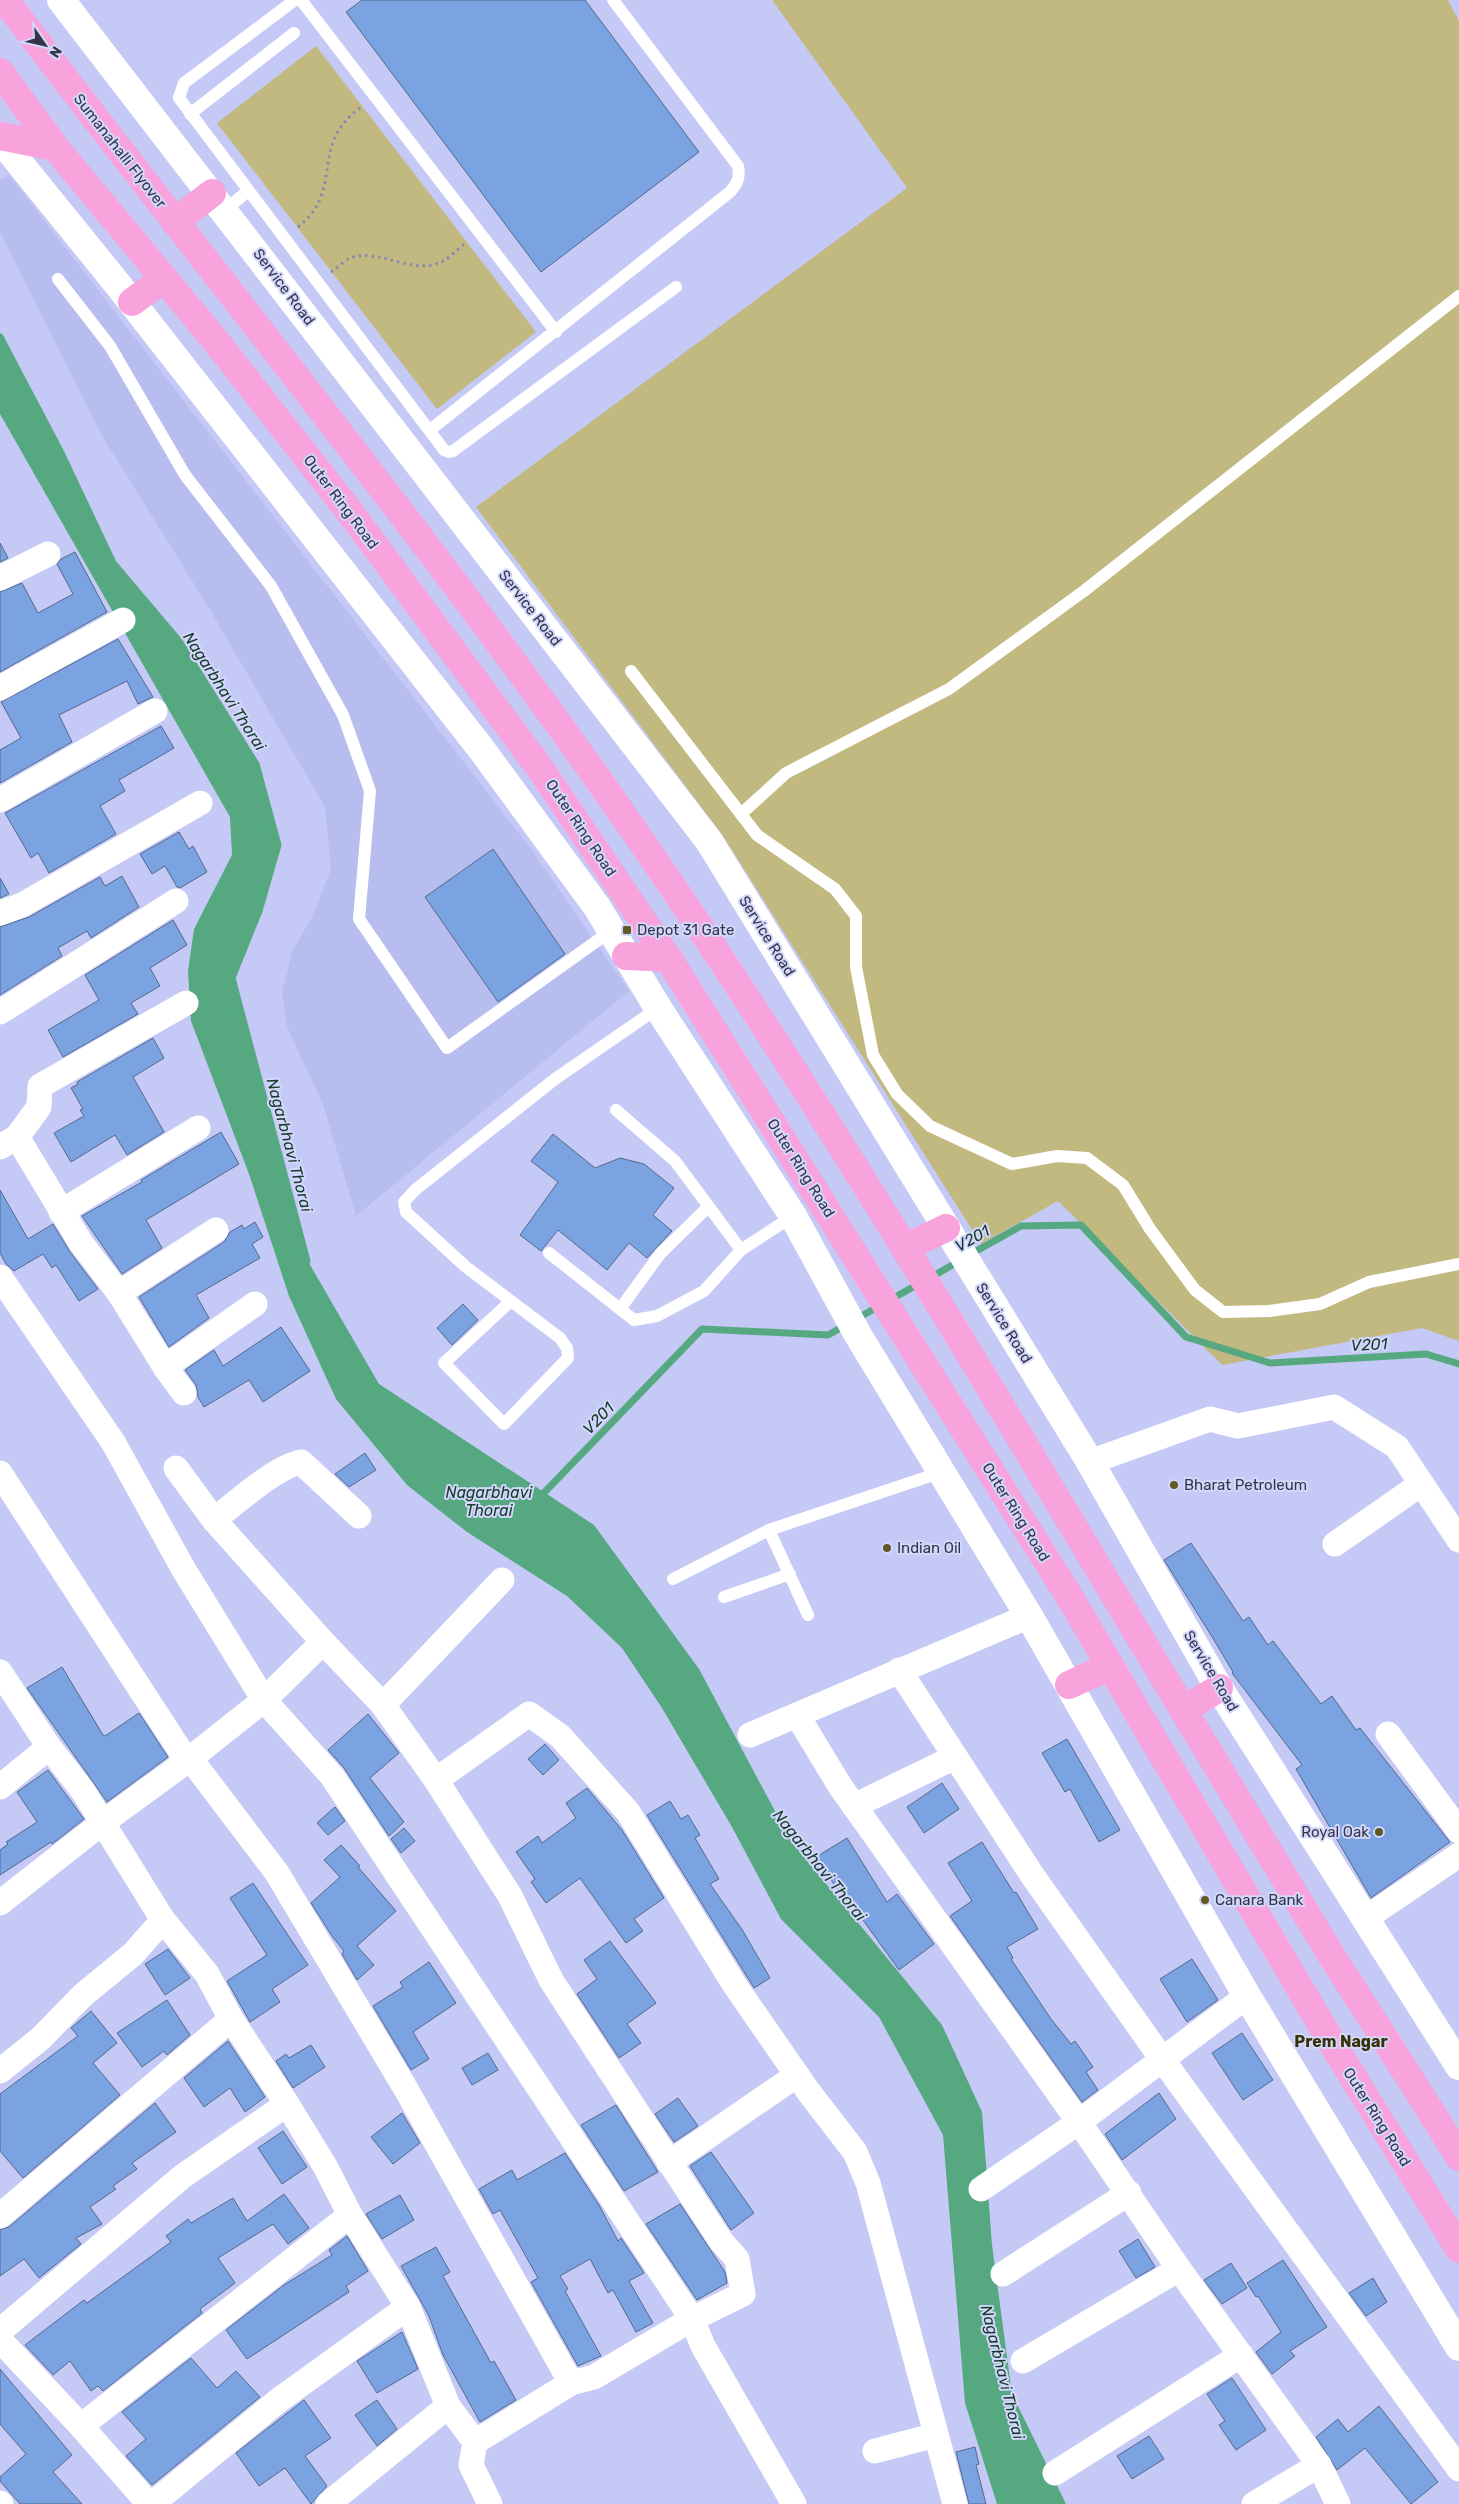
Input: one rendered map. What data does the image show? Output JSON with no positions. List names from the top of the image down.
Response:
{
  "streets": {
    "highway": ["Sumanahalli Flyover", "Outer Ring Road"],
    "street": ["Service Road"]
  },
  "districts": ["Prem Nagar"],
  "water": ["Nagarbhavi Thorai", "V201"],
  "places": {
    "transit": ["Depot 31 Gate"],
    "other": [
      "Bharat Petroleum",
      "Indian Oil",
      "Royal Oak",
      "Canara Bank"
    ]
  },
  "north": "bottom right"
}
